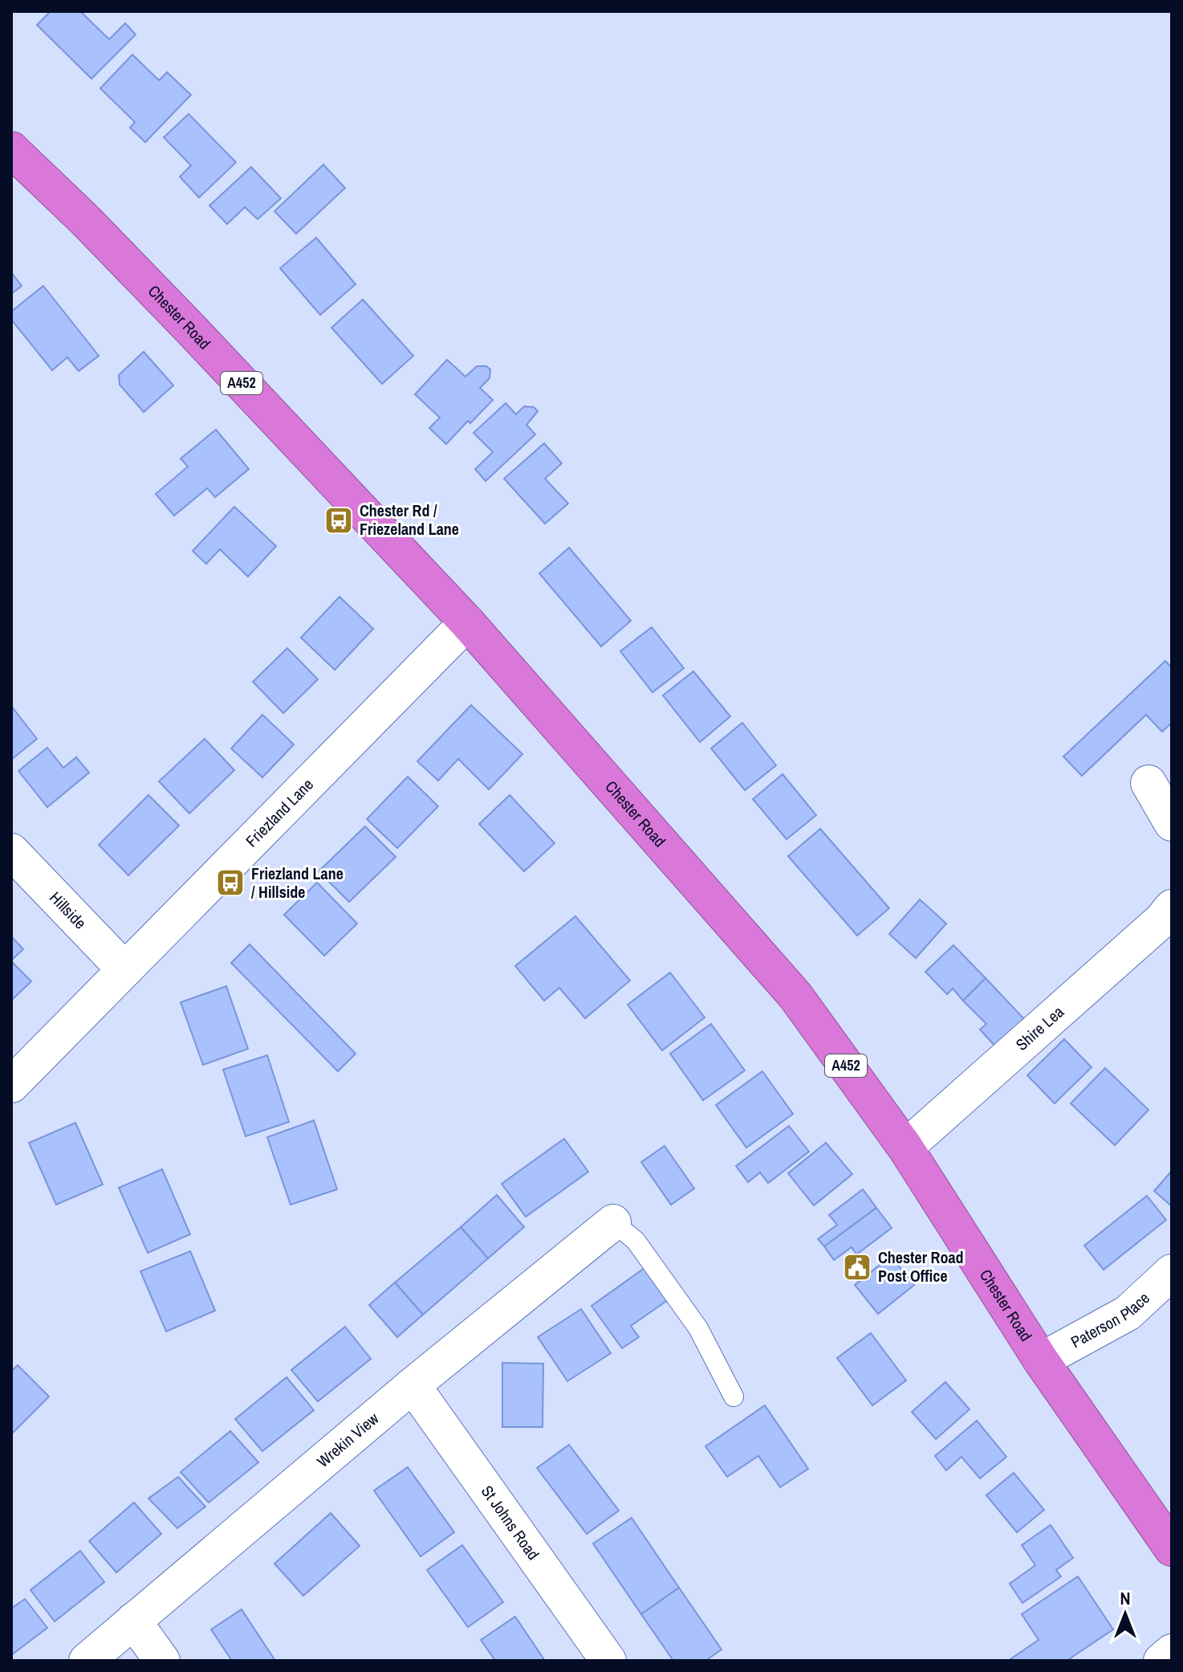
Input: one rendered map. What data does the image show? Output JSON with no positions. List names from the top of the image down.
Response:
{
  "streets": {
    "highway": ["Chester Road", "A452"],
    "street": [
      "Friezland Lane",
      "Hillside",
      "Shire Lea",
      "Paterson Place",
      "Wrekin View",
      "St Johns Road"
    ]
  },
  "crossings": [
    ["Chester Road", "Friezland Lane"],
    ["Chester Road", "Shire Lea"],
    ["Chester Road", "Paterson Place"],
    ["Friezland Lane", "Hillside"],
    ["Wrekin View", "St Johns Road"]
  ],
  "places": {
    "bus stop": ["Chester Rd / Friezeland Lane", "Friezland Lane / Hillside"],
    "public building": ["Chester Road Post Office"]
  },
  "north": "top"
}
